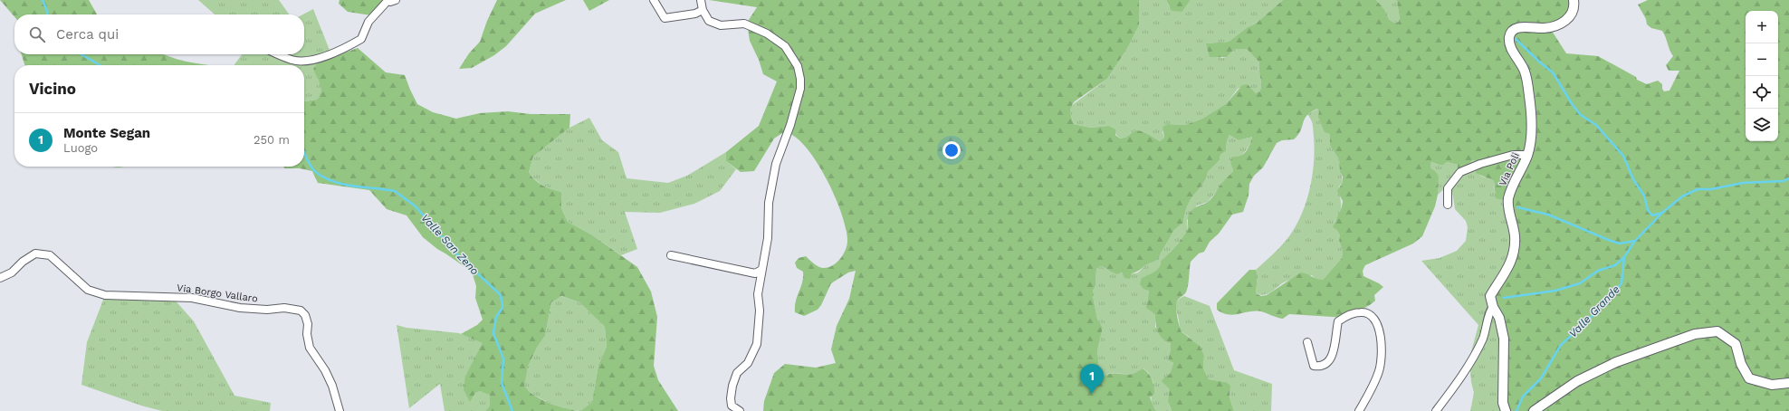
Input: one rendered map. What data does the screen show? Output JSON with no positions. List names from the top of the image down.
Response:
{
  "streets": {
    "street": ["Via Poli", "Via Borgo Vallaro"]
  },
  "water": ["Valle San Zeno", "Valle Grande"],
  "page": {
    "map_buttons": ["+", "−"],
    "search": "Cerca qui",
    "heading": "Vicino",
    "list": [
      {
        "mark": "1",
        "name": "Monte Segan",
        "note": "Luogo",
        "value": "250 m"
      }
    ],
    "pins": "1"
  }
}
